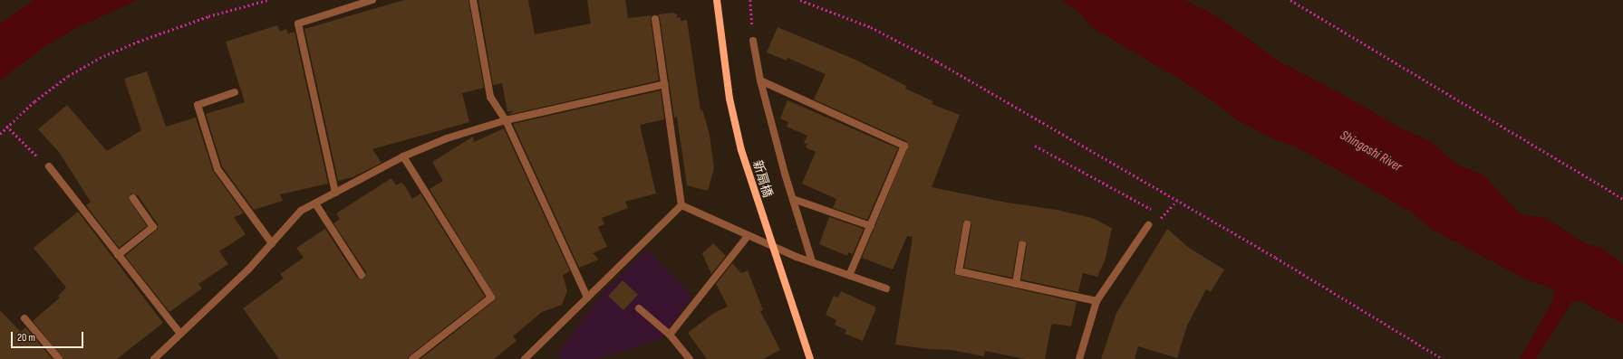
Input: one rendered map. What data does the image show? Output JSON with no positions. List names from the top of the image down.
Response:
{
  "streets": {
    "street": ["新扇橋"]
  },
  "water": ["Shingashi River"],
  "scale_bar": "20 m"
}
